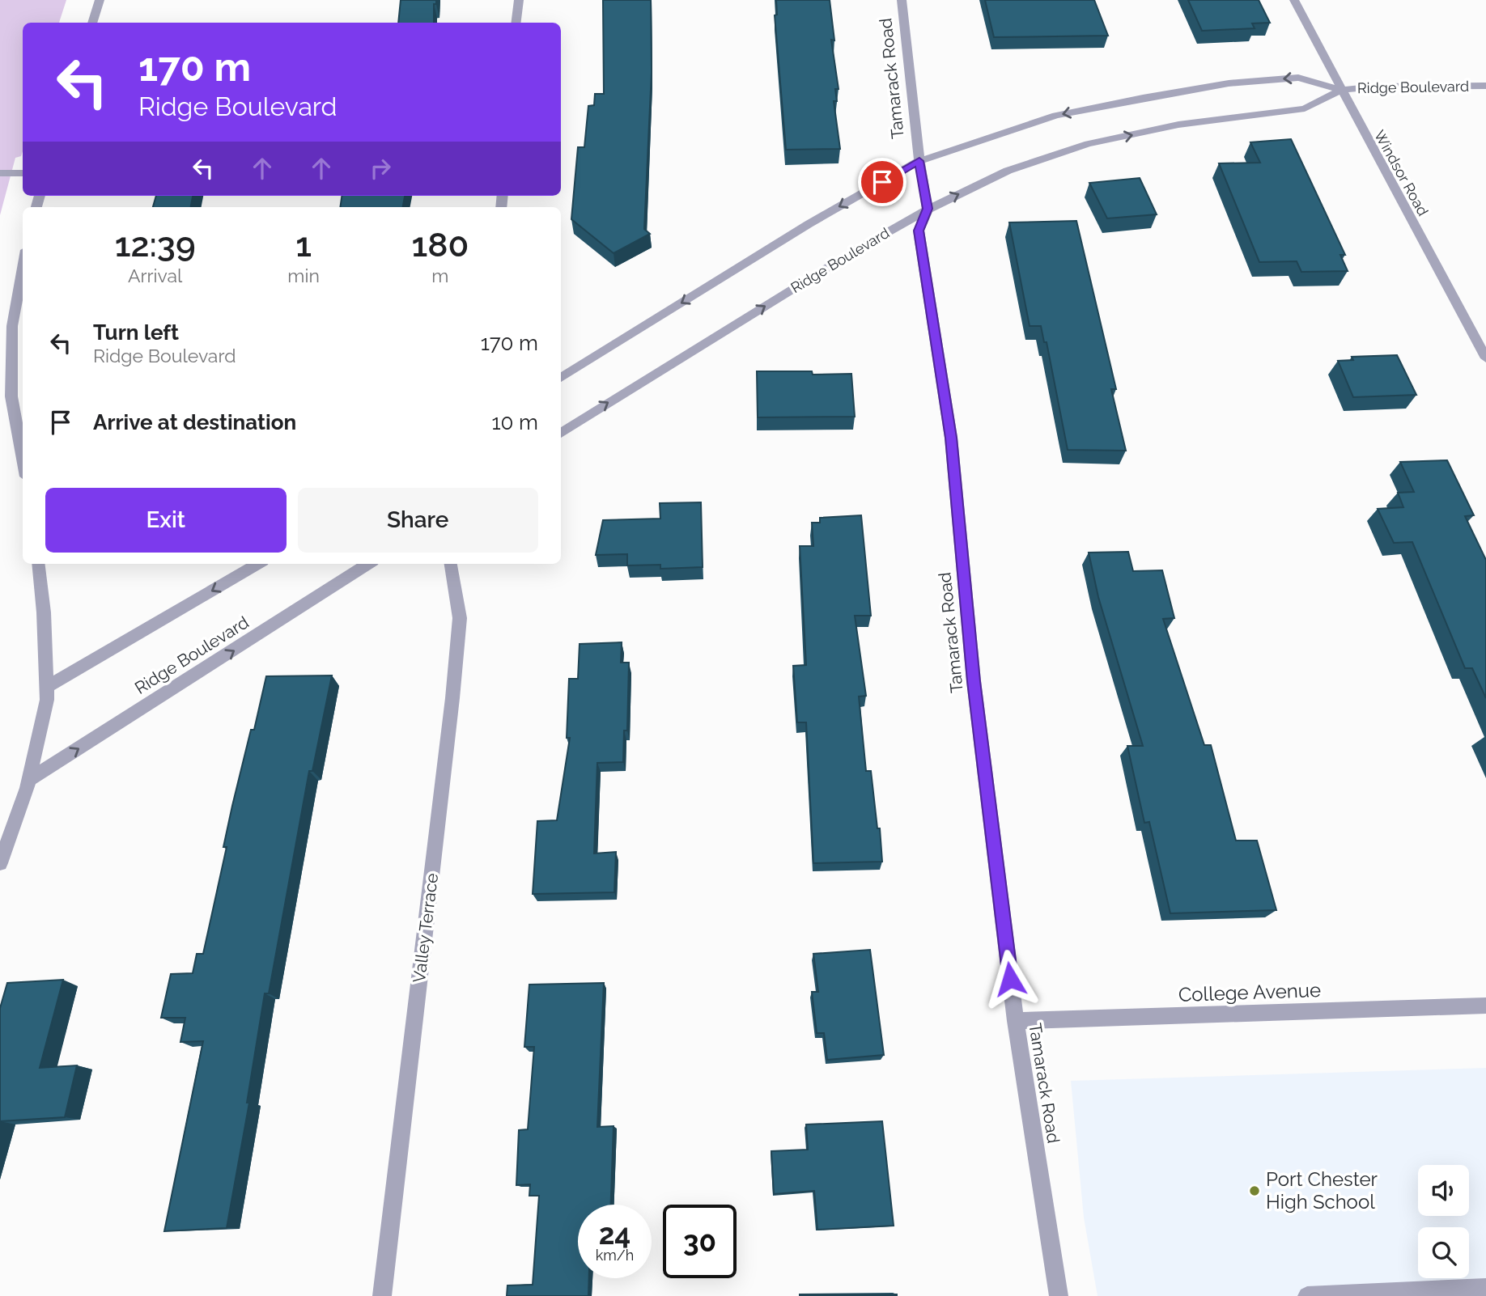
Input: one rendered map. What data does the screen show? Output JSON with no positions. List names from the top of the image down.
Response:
{
  "streets": {
    "street": [
      "Tamarack Road",
      "Ridge Boulevard",
      "Windsor Road",
      "Valley Terrace",
      "College Avenue"
    ]
  },
  "crossings": [
    ["Tamarack Road", "Ridge Boulevard"],
    ["Tamarack Road", "College Avenue"],
    ["Ridge Boulevard", "Windsor Road"]
  ],
  "places": ["Port Chester High School"],
  "page": {
    "turn": ["170 m", "Ridge Boulevard"],
    "eta": [
      "12:39",
      "Arrival",
      "1",
      "min",
      "180",
      "m"
    ],
    "list": [
      {
        "name": "Turn left",
        "note": "Ridge Boulevard",
        "value": "170 m"
      },
      {
        "name": "Arrive at destination",
        "value": "10 m"
      }
    ],
    "buttons": ["Exit", "Share"],
    "speed": "24 km/h",
    "limit": "30"
  }
}
